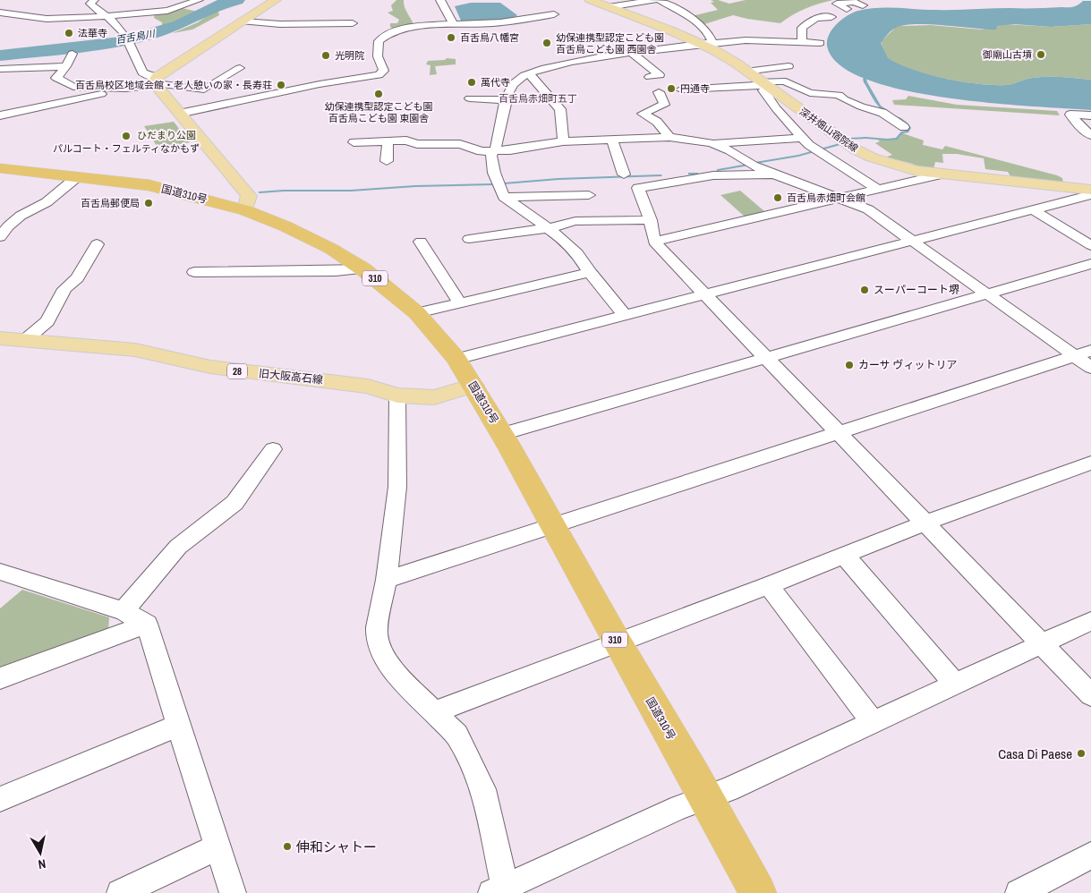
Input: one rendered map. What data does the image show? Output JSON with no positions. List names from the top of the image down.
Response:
{
  "streets": {
    "highway": ["国道310号", "310"],
    "main road": ["深井畑山宿院線", "28", "旧大阪高石線"]
  },
  "crossings": [
    ["国道310号", "旧大阪高石線"]
  ],
  "districts": ["百舌鳥赤畑町五丁"],
  "water": ["百舌鳥川"],
  "parks": ["ひだまり公園"],
  "places": [
    "法華寺",
    "百舌鳥八幡宮",
    "幼保連携型認定こども園 百舌鳥こども園 西園舎",
    "御廟山古墳",
    "光明院",
    "萬代寺",
    "百舌鳥校区地域会館・老人憩いの家・長寿荘",
    "円通寺",
    "幼保連携型認定こども園 百舌鳥こども園 東園舎",
    "パルコート・フェルティなかもず",
    "百舌鳥赤畑町会館",
    "百舌鳥郵便局",
    "スーパーコート堺",
    "カーサ ヴィットリア",
    "Casa Di Paese",
    "伸和シャトー"
  ],
  "north": "bottom"
}
